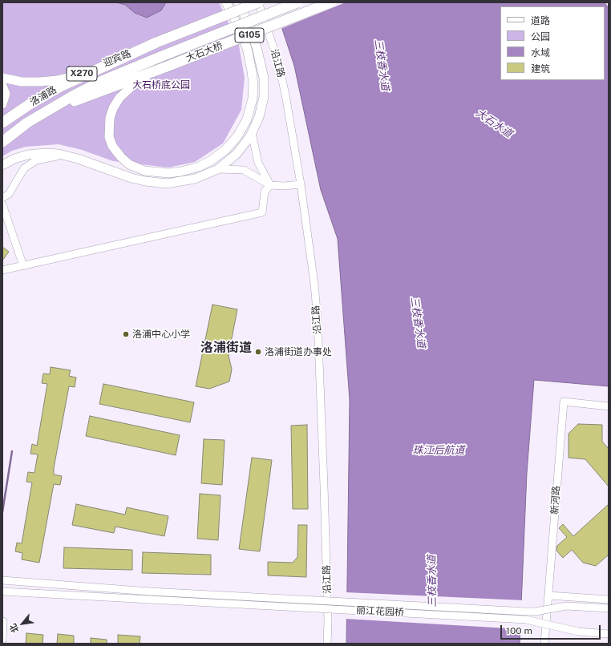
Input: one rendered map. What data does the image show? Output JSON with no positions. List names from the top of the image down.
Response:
{
  "streets": {
    "highway": ["G105", "大石大桥", "洛浦路"],
    "main road": ["迎宾路", "X270"],
    "street": ["沿江路", "新河路", "丽江花园桥"]
  },
  "crossings": [
    ["大石大桥", "洛浦路"],
    ["迎宾路", "洛浦路"]
  ],
  "districts": ["洛浦街道"],
  "water": ["三枝香水道", "大石水道", "珠江后航道"],
  "parks": ["大石桥底公园"],
  "places": ["洛浦中心小学", "洛浦街道办事处"],
  "legend": [
    "道路",
    "公园",
    "水域",
    "建筑"
  ],
  "scale_bar": "100 m",
  "north": "bottom left"
}
